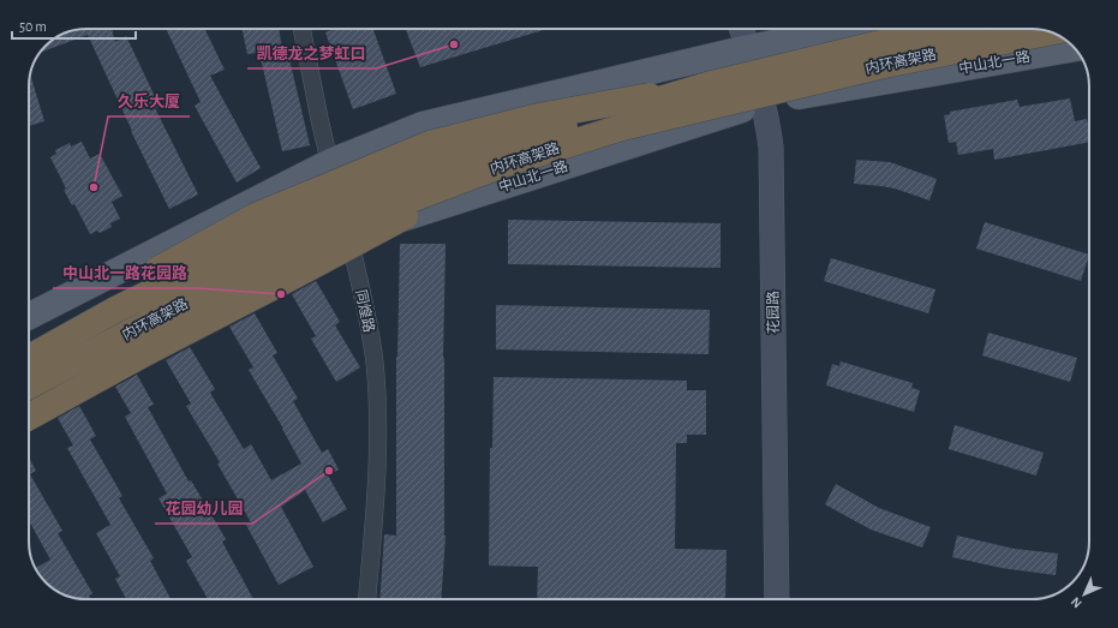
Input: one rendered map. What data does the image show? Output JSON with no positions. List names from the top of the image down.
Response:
{
  "streets": {
    "highway": ["内环高架路"],
    "main road": ["中山北一路", "花园路"],
    "street": ["同煌路"]
  },
  "crossings": [
    ["中山北一路", "同煌路"],
    ["中山北一路", "花园路"]
  ],
  "places": [
    "凯德龙之梦虹口",
    "久乐大厦",
    "中山北一路花园路",
    "花园幼儿园"
  ],
  "scale_bar": "50 m",
  "north": "bottom left"
}
